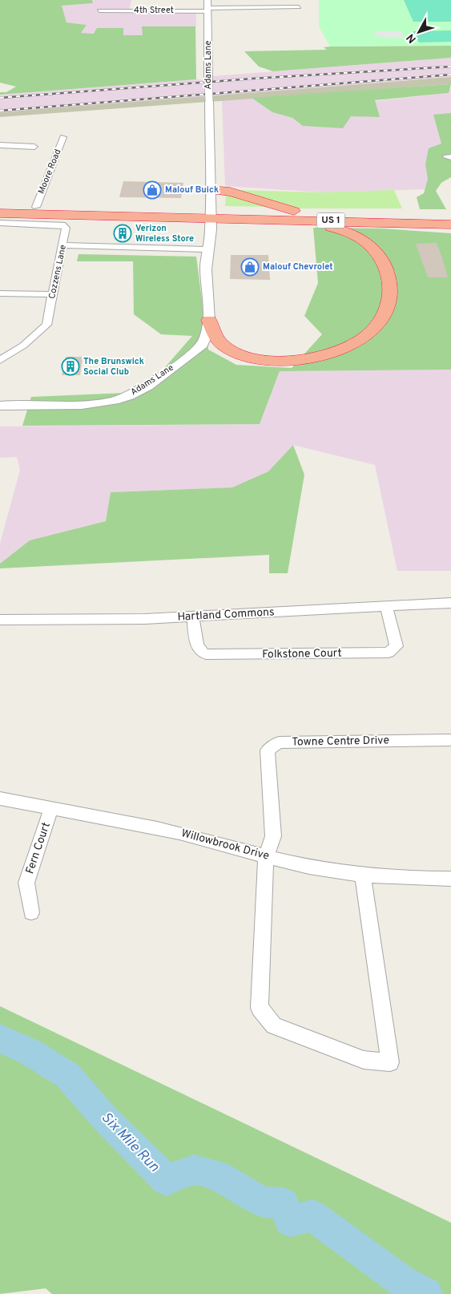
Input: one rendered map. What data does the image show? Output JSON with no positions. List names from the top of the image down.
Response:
{
  "streets": {
    "highway": ["US 1"],
    "street": [
      "4th Street",
      "Adams Lane",
      "Moore Road",
      "Cozzens Lane",
      "Hartland Commons",
      "Folkstone Court",
      "Towne Centre Drive",
      "Willowbrook Drive",
      "Fern Court"
    ]
  },
  "crossings": [
    ["4th Street", "Adams Lane"],
    ["Adams Lane", "US 1"],
    ["Moore Road", "US 1"],
    ["Hartland Commons", "Folkstone Court"],
    ["Towne Centre Drive", "Willowbrook Drive"],
    ["Willowbrook Drive", "Fern Court"]
  ],
  "water": ["Six Mile Run"],
  "places": {
    "shop": ["Malouf Buick", "Malouf Chevrolet"],
    "building": ["Verizon Wireless Store", "The Brunswick Social Club"]
  },
  "north": "bottom left"
}
